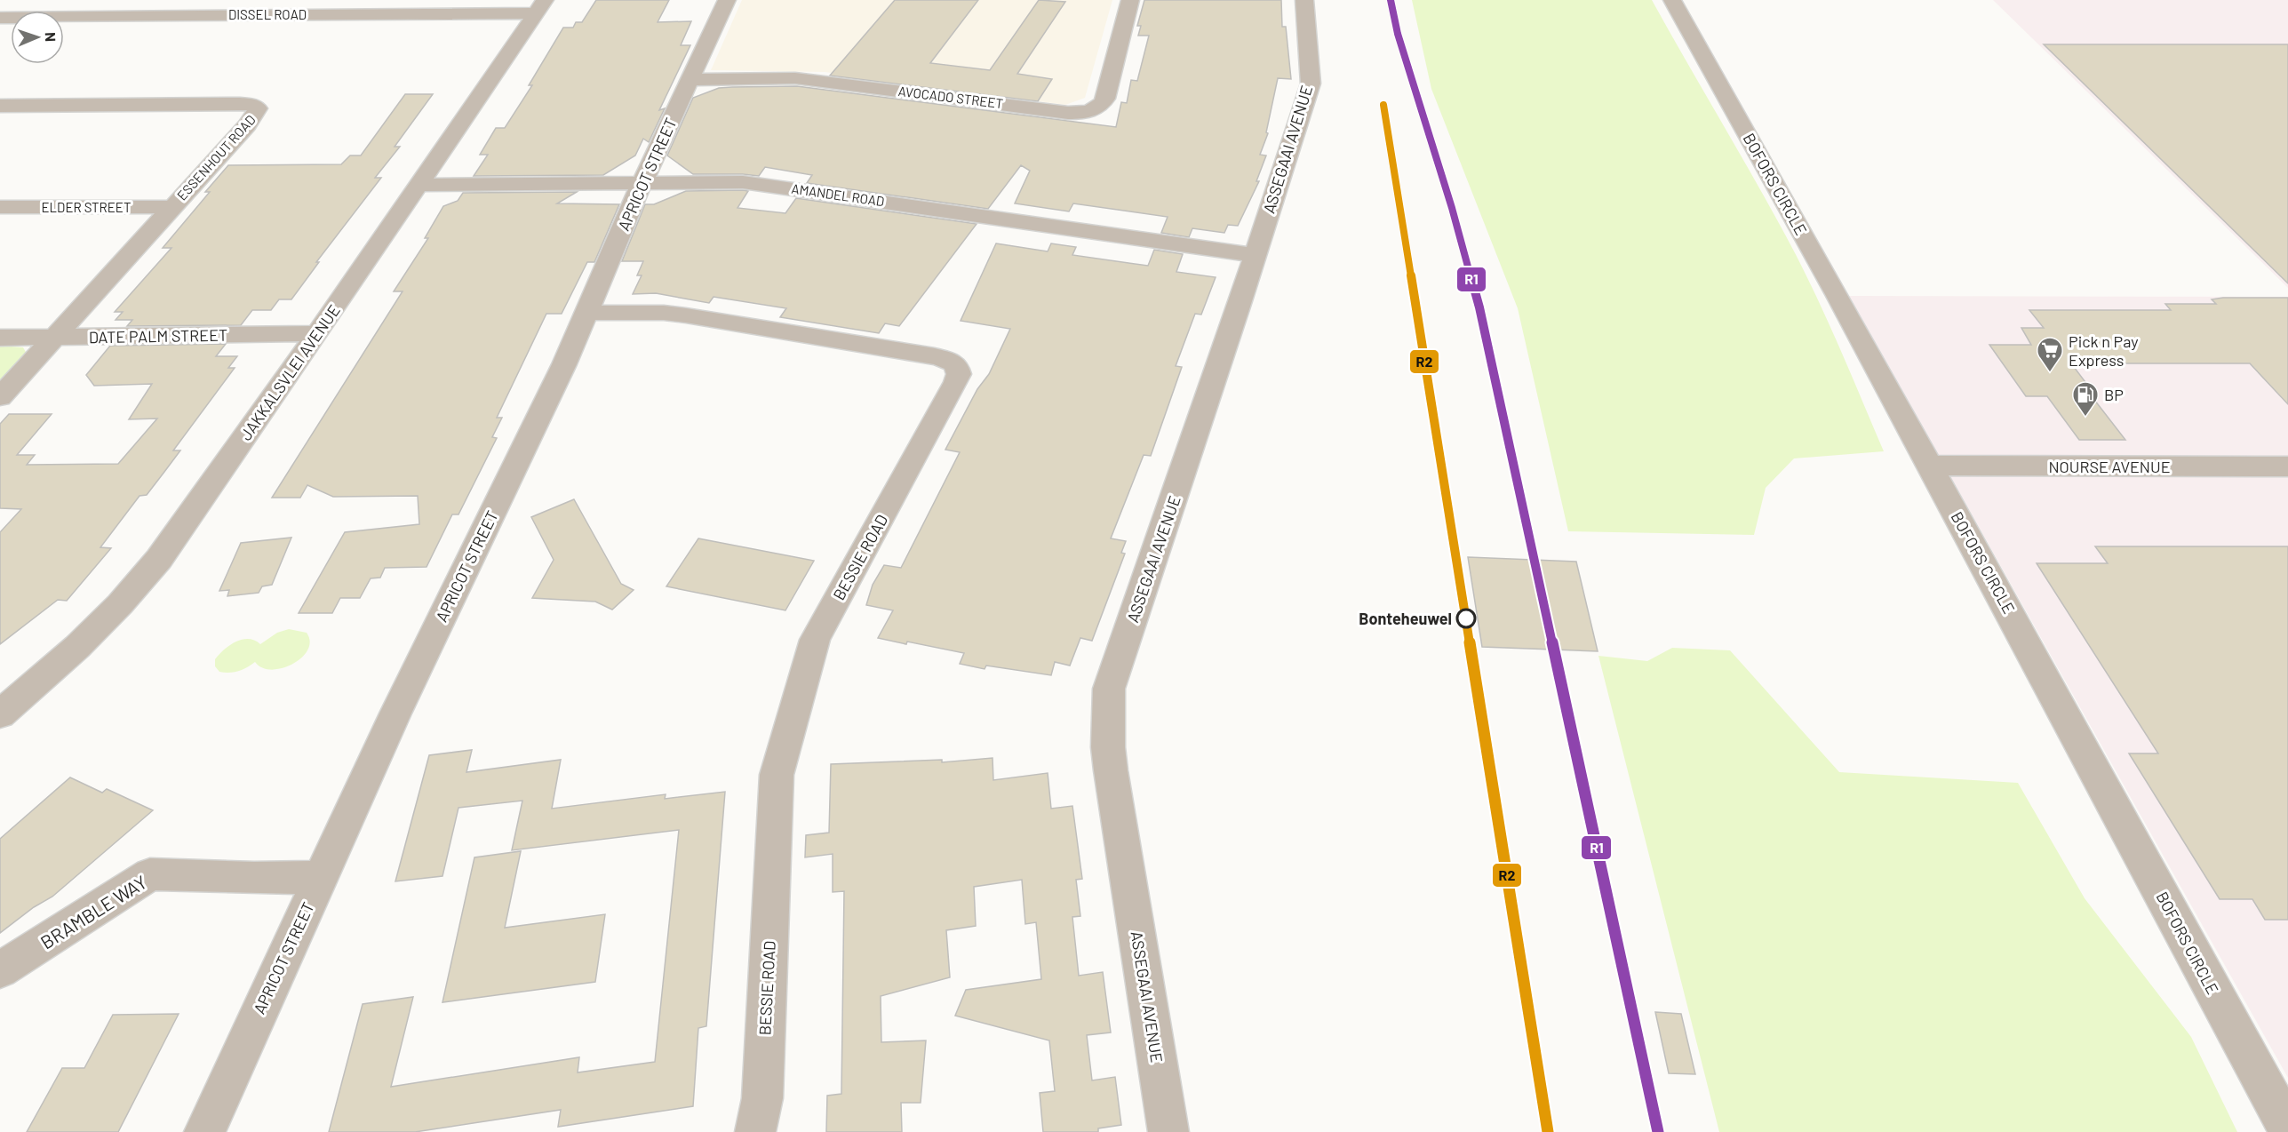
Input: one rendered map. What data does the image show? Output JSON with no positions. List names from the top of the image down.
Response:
{
  "streets": {
    "street": [
      "DISSEL ROAD",
      "AVOCADO STREET",
      "ASSEGAAI AVENUE",
      "ESSENHOUT ROAD",
      "APRICOT STREET",
      "BOFORS CIRCLE",
      "AMANDEL ROAD",
      "ELDER STREET",
      "DATE PALM STREET",
      "JAKKALSVLEI AVENUE",
      "NOURSE AVENUE",
      "BESSIE ROAD",
      "BRAMBLE WAY"
    ]
  },
  "crossings": [
    ["DISSEL ROAD", "JAKKALSVLEI AVENUE"],
    ["AVOCADO STREET", "APRICOT STREET"],
    ["ASSEGAAI AVENUE", "AMANDEL ROAD"],
    ["ESSENHOUT ROAD", "ELDER STREET"],
    ["ESSENHOUT ROAD", "DATE PALM STREET"],
    ["APRICOT STREET", "AMANDEL ROAD"],
    ["APRICOT STREET", "BESSIE ROAD"],
    ["APRICOT STREET", "BRAMBLE WAY"],
    ["BOFORS CIRCLE", "NOURSE AVENUE"],
    ["AMANDEL ROAD", "JAKKALSVLEI AVENUE"],
    ["DATE PALM STREET", "JAKKALSVLEI AVENUE"]
  ],
  "places": {
    "supermarket": ["Pick n Pay Express"],
    "fuel station": ["BP"],
    "other": ["Bonteheuwel"]
  },
  "lines": ["transit line R1", "transit line R2"],
  "north": "right"
}
